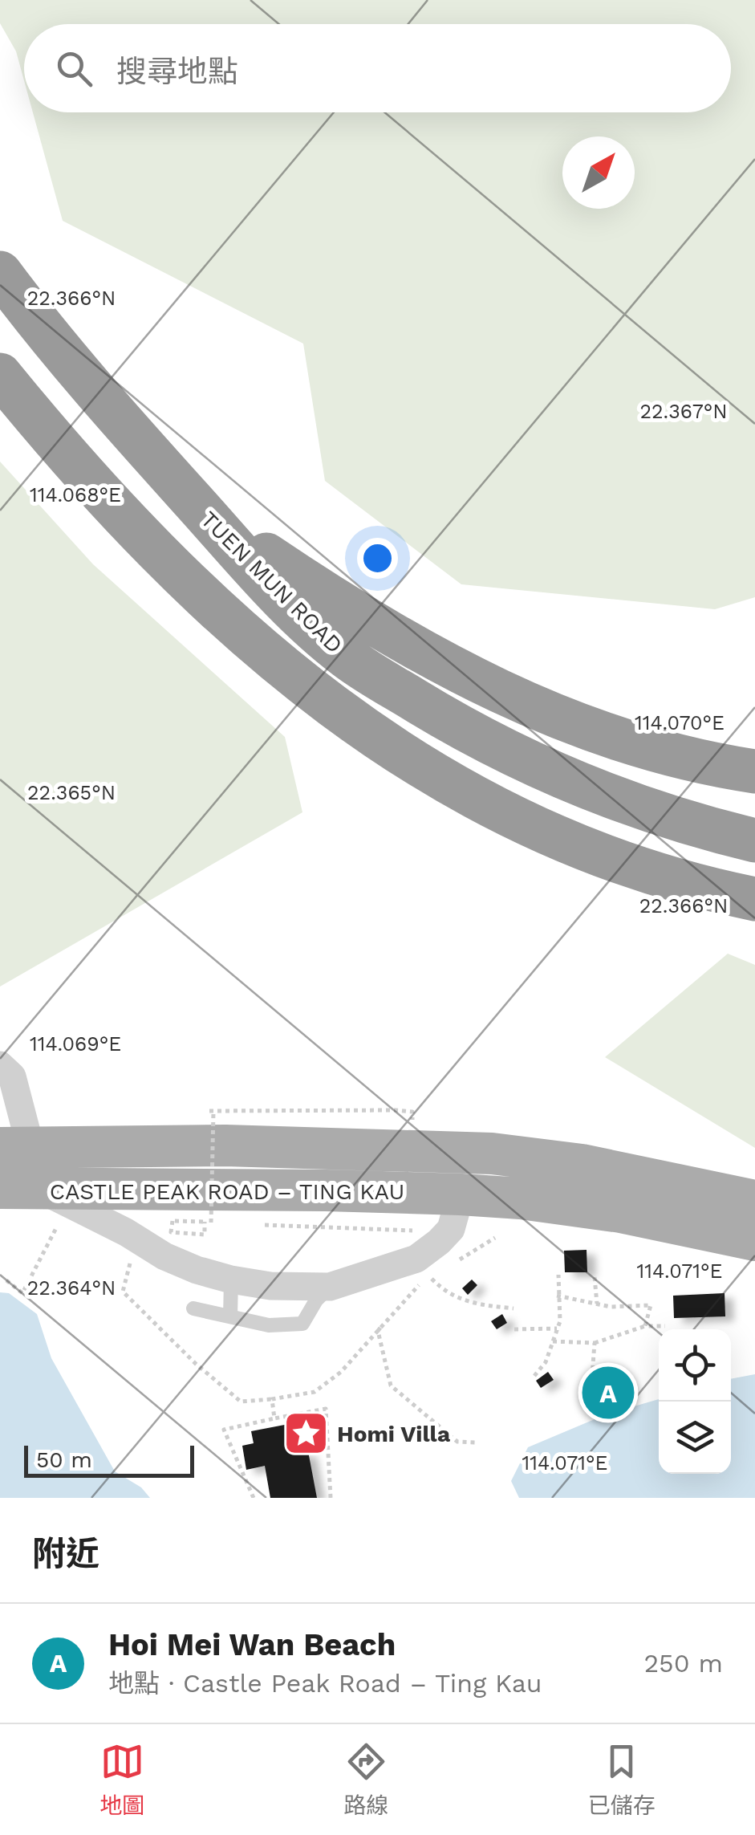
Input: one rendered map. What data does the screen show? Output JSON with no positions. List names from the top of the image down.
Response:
{
  "streets": {
    "highway": ["TUEN MUN ROAD"],
    "main road": ["CASTLE PEAK ROAD – TING KAU"]
  },
  "places": {
    "place": ["Homi Villa"]
  },
  "scale_bar": "50 m",
  "north": "top right",
  "page": {
    "search": "搜尋地點",
    "pins": "A",
    "scale": "50 m",
    "heading": "附近",
    "list": [
      {
        "mark": "A",
        "name": "Hoi Mei Wan Beach",
        "note": "地點 · Castle Peak Road – Ting Kau",
        "value": "250 m"
      }
    ],
    "nav": ["地圖", "路線", "已儲存"]
  },
  "coordinates": [
    "22.366°N",
    "22.367°N",
    "114.068°E",
    "114.070°E",
    "22.365°N",
    "114.069°E",
    "114.071°E",
    "22.364°N"
  ]
}
